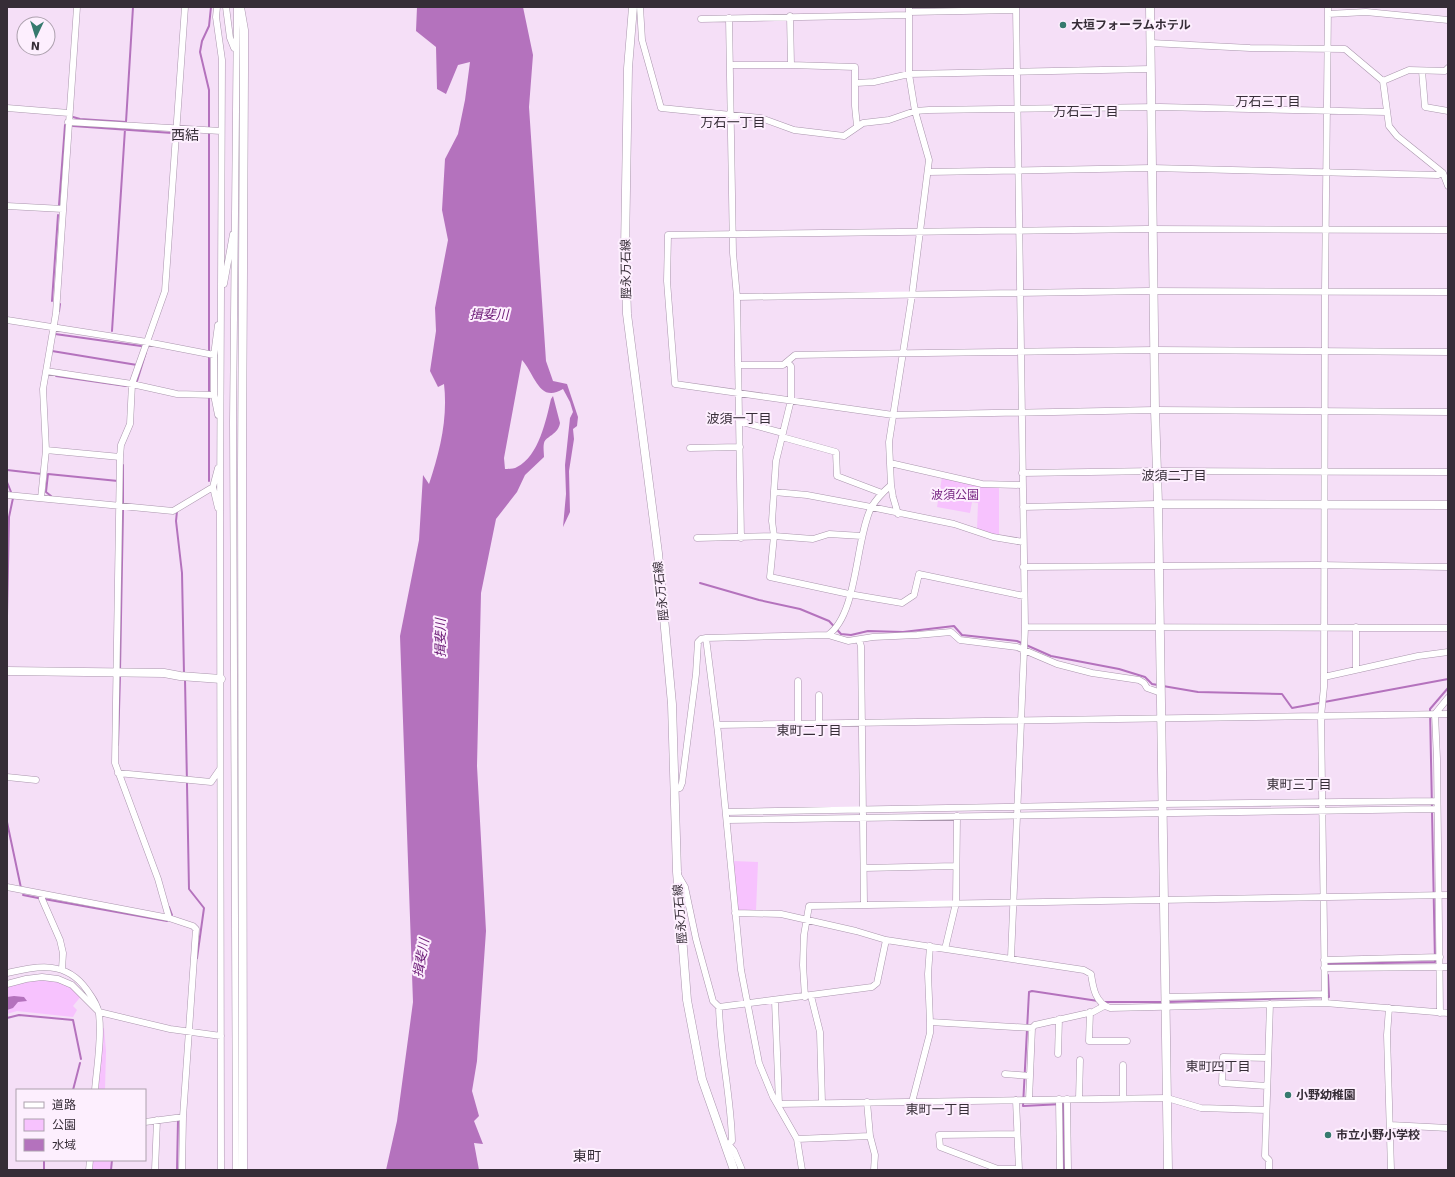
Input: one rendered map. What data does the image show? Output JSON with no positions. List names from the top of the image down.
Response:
{
  "streets": {
    "street": ["脛永万石線"]
  },
  "districts": [
    "万石三丁目",
    "万石二丁目",
    "万石一丁目",
    "西結",
    "波須一丁目",
    "波須二丁目",
    "東町二丁目",
    "東町三丁目",
    "東町四丁目",
    "東町一丁目",
    "東町"
  ],
  "water": ["揖斐川"],
  "parks": ["波須公園"],
  "places": ["大垣フォーラムホテル", "小野幼稚園", "市立小野小学校"],
  "legend": ["道路", "公園", "水域"],
  "north": "bottom"
}
